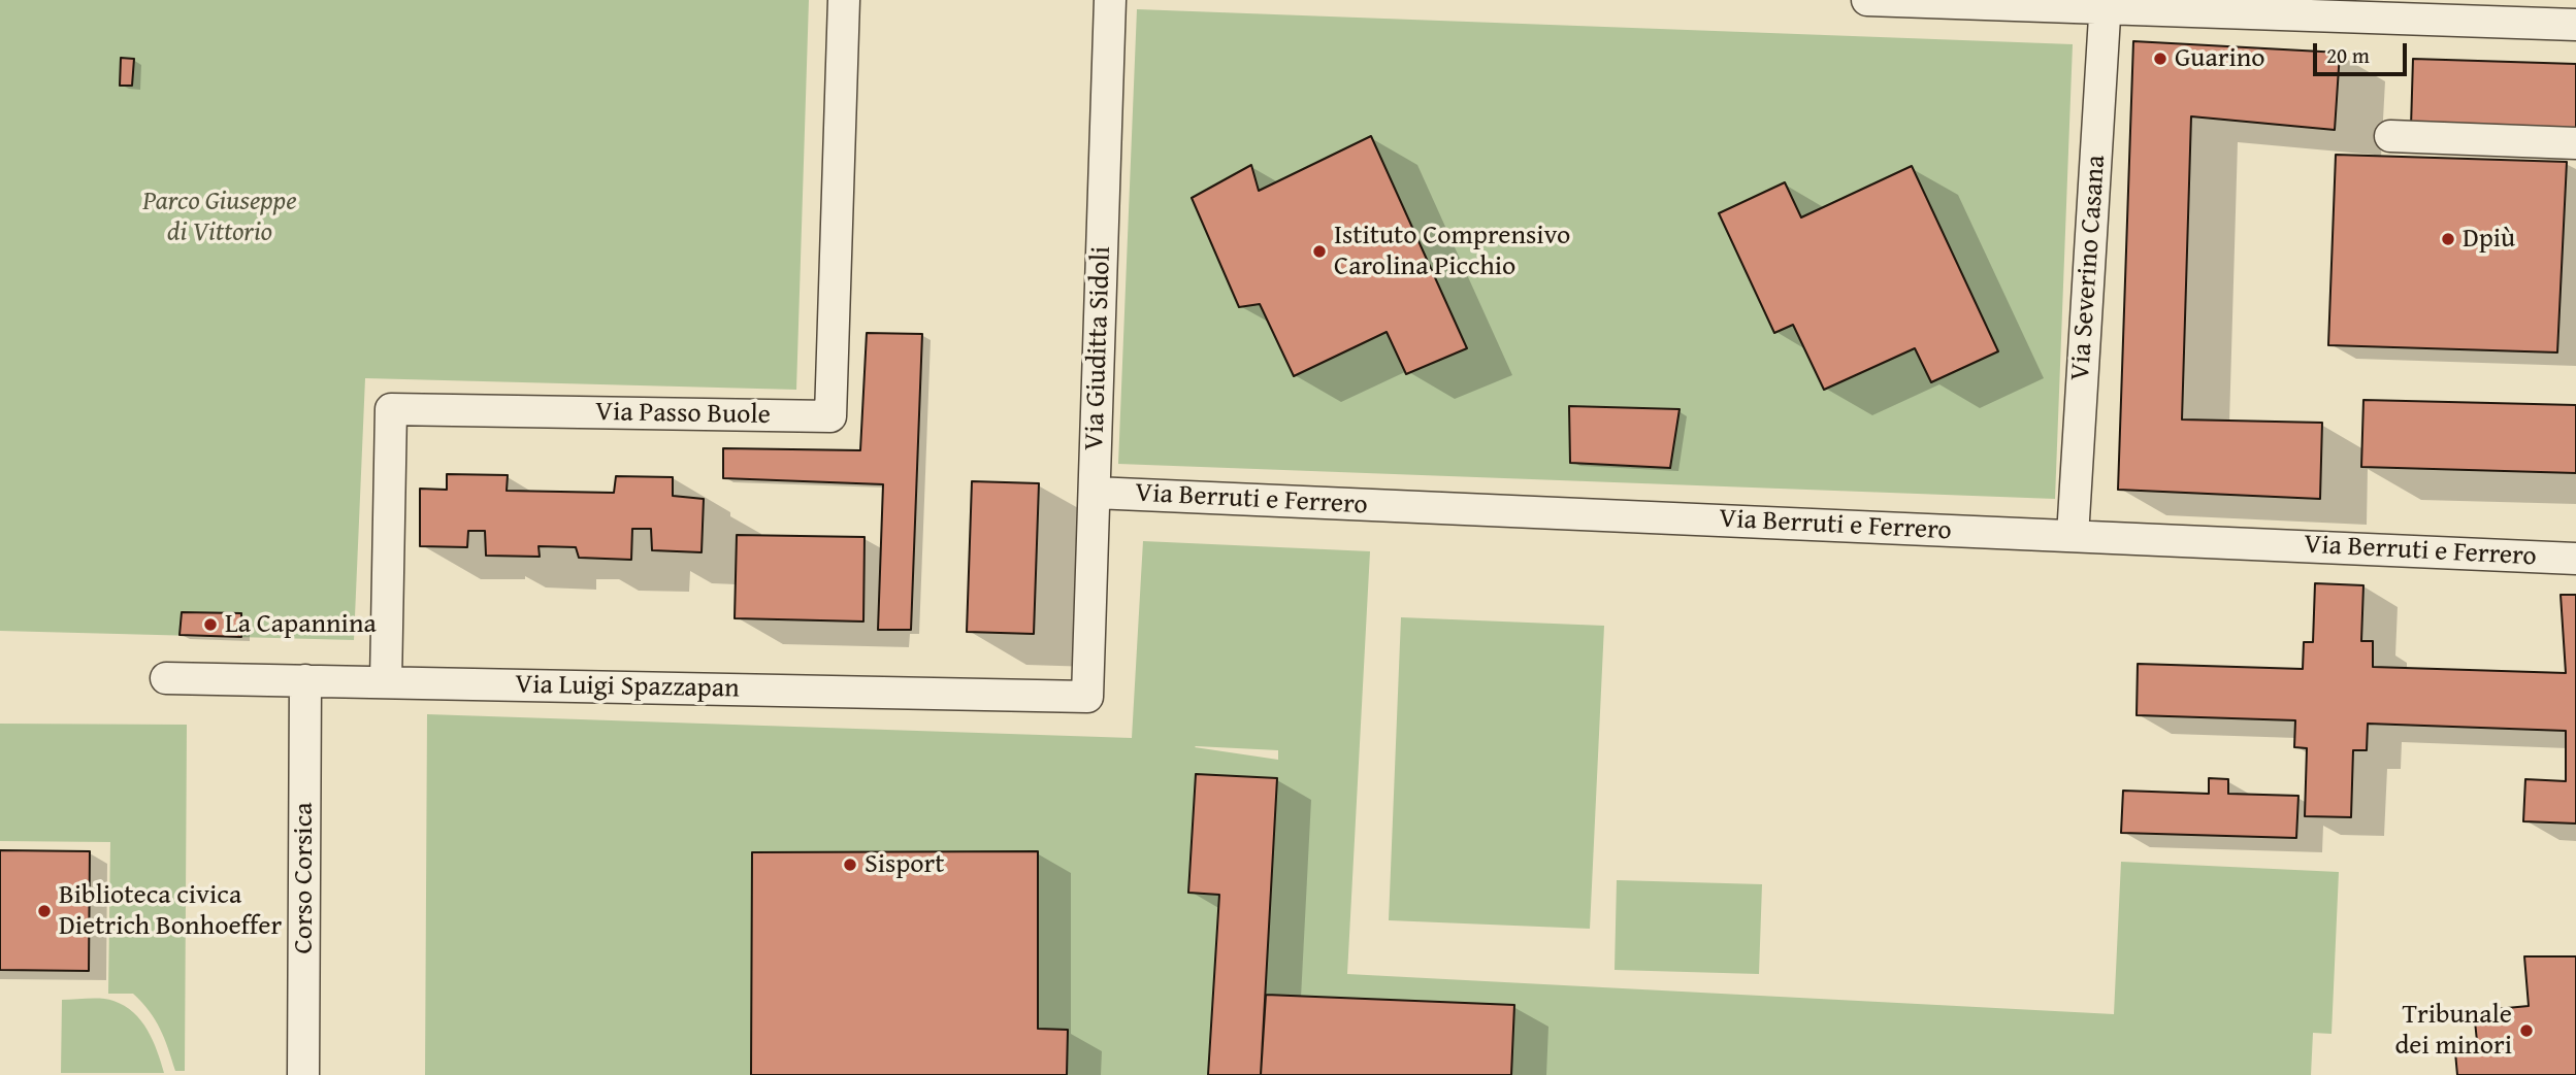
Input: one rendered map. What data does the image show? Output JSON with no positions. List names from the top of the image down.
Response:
{
  "streets": {
    "street": [
      "Via Severino Casana",
      "Via Giuditta Sidoli",
      "Via Passo Buole",
      "Via Berruti e Ferrero",
      "Via Luigi Spazzapan",
      "Corso Corsica"
    ]
  },
  "crossings": [
    ["Via Severino Casana", "Via Berruti e Ferrero"],
    ["Via Giuditta Sidoli", "Via Berruti e Ferrero"],
    ["Via Giuditta Sidoli", "Via Luigi Spazzapan"],
    ["Via Passo Buole", "Via Luigi Spazzapan"],
    ["Via Luigi Spazzapan", "Corso Corsica"]
  ],
  "parks": ["Parco Giuseppe di Vittorio"],
  "places": [
    "Guarino",
    "Dpiù",
    "Istituto Comprensivo Carolina Picchio",
    "La Capannina",
    "Sisport",
    "Biblioteca civica Dietrich Bonhoeffer",
    "Tribunale dei minori"
  ],
  "scale_bar": "20 m"
}
